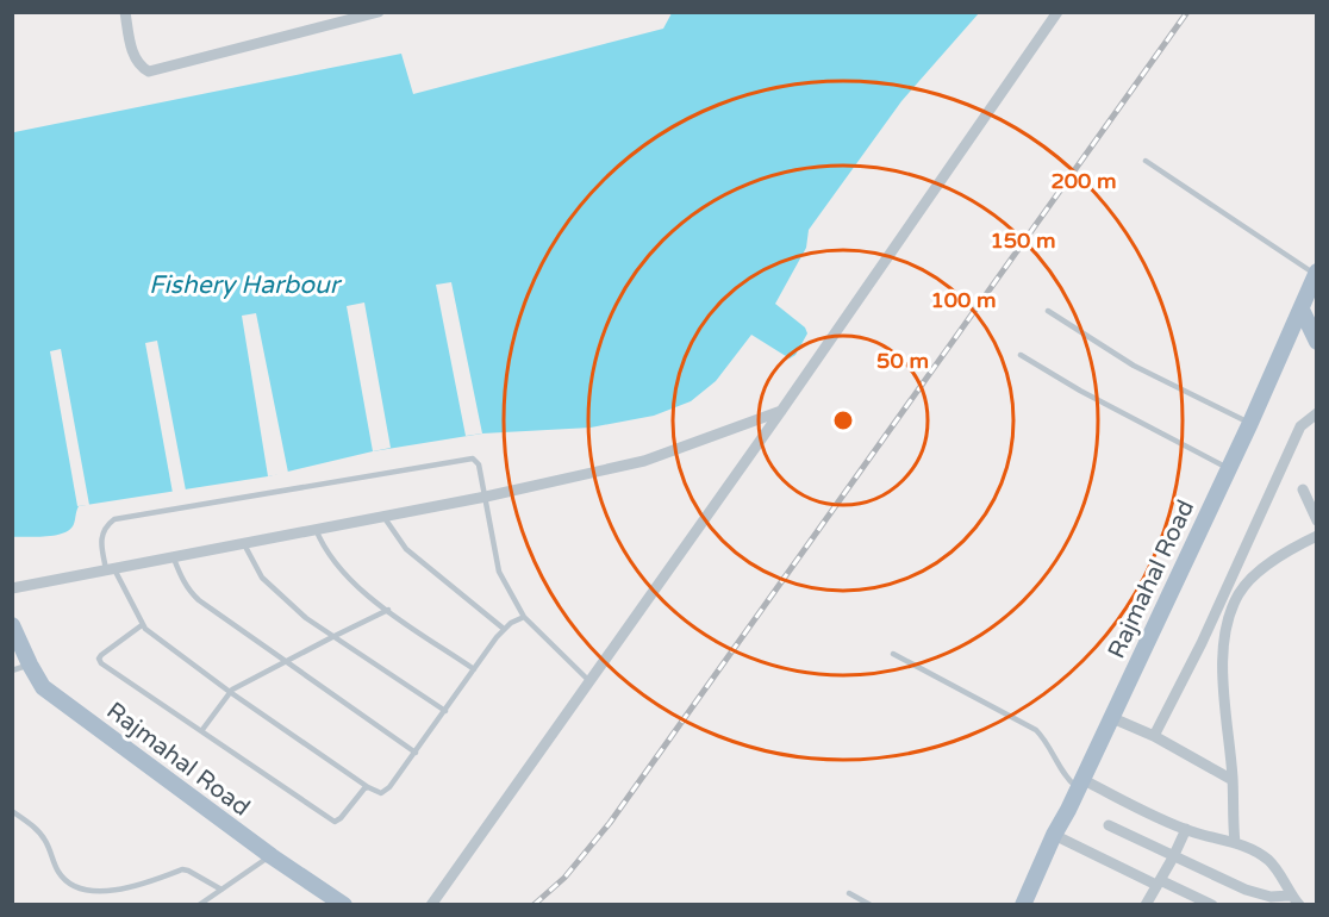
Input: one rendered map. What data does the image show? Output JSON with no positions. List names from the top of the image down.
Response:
{
  "streets": {
    "main road": ["Rajmahal Road"]
  },
  "water": ["Fishery Harbour"],
  "rings": [
    "200 m",
    "150 m",
    "100 m",
    "50 m"
  ]
}
